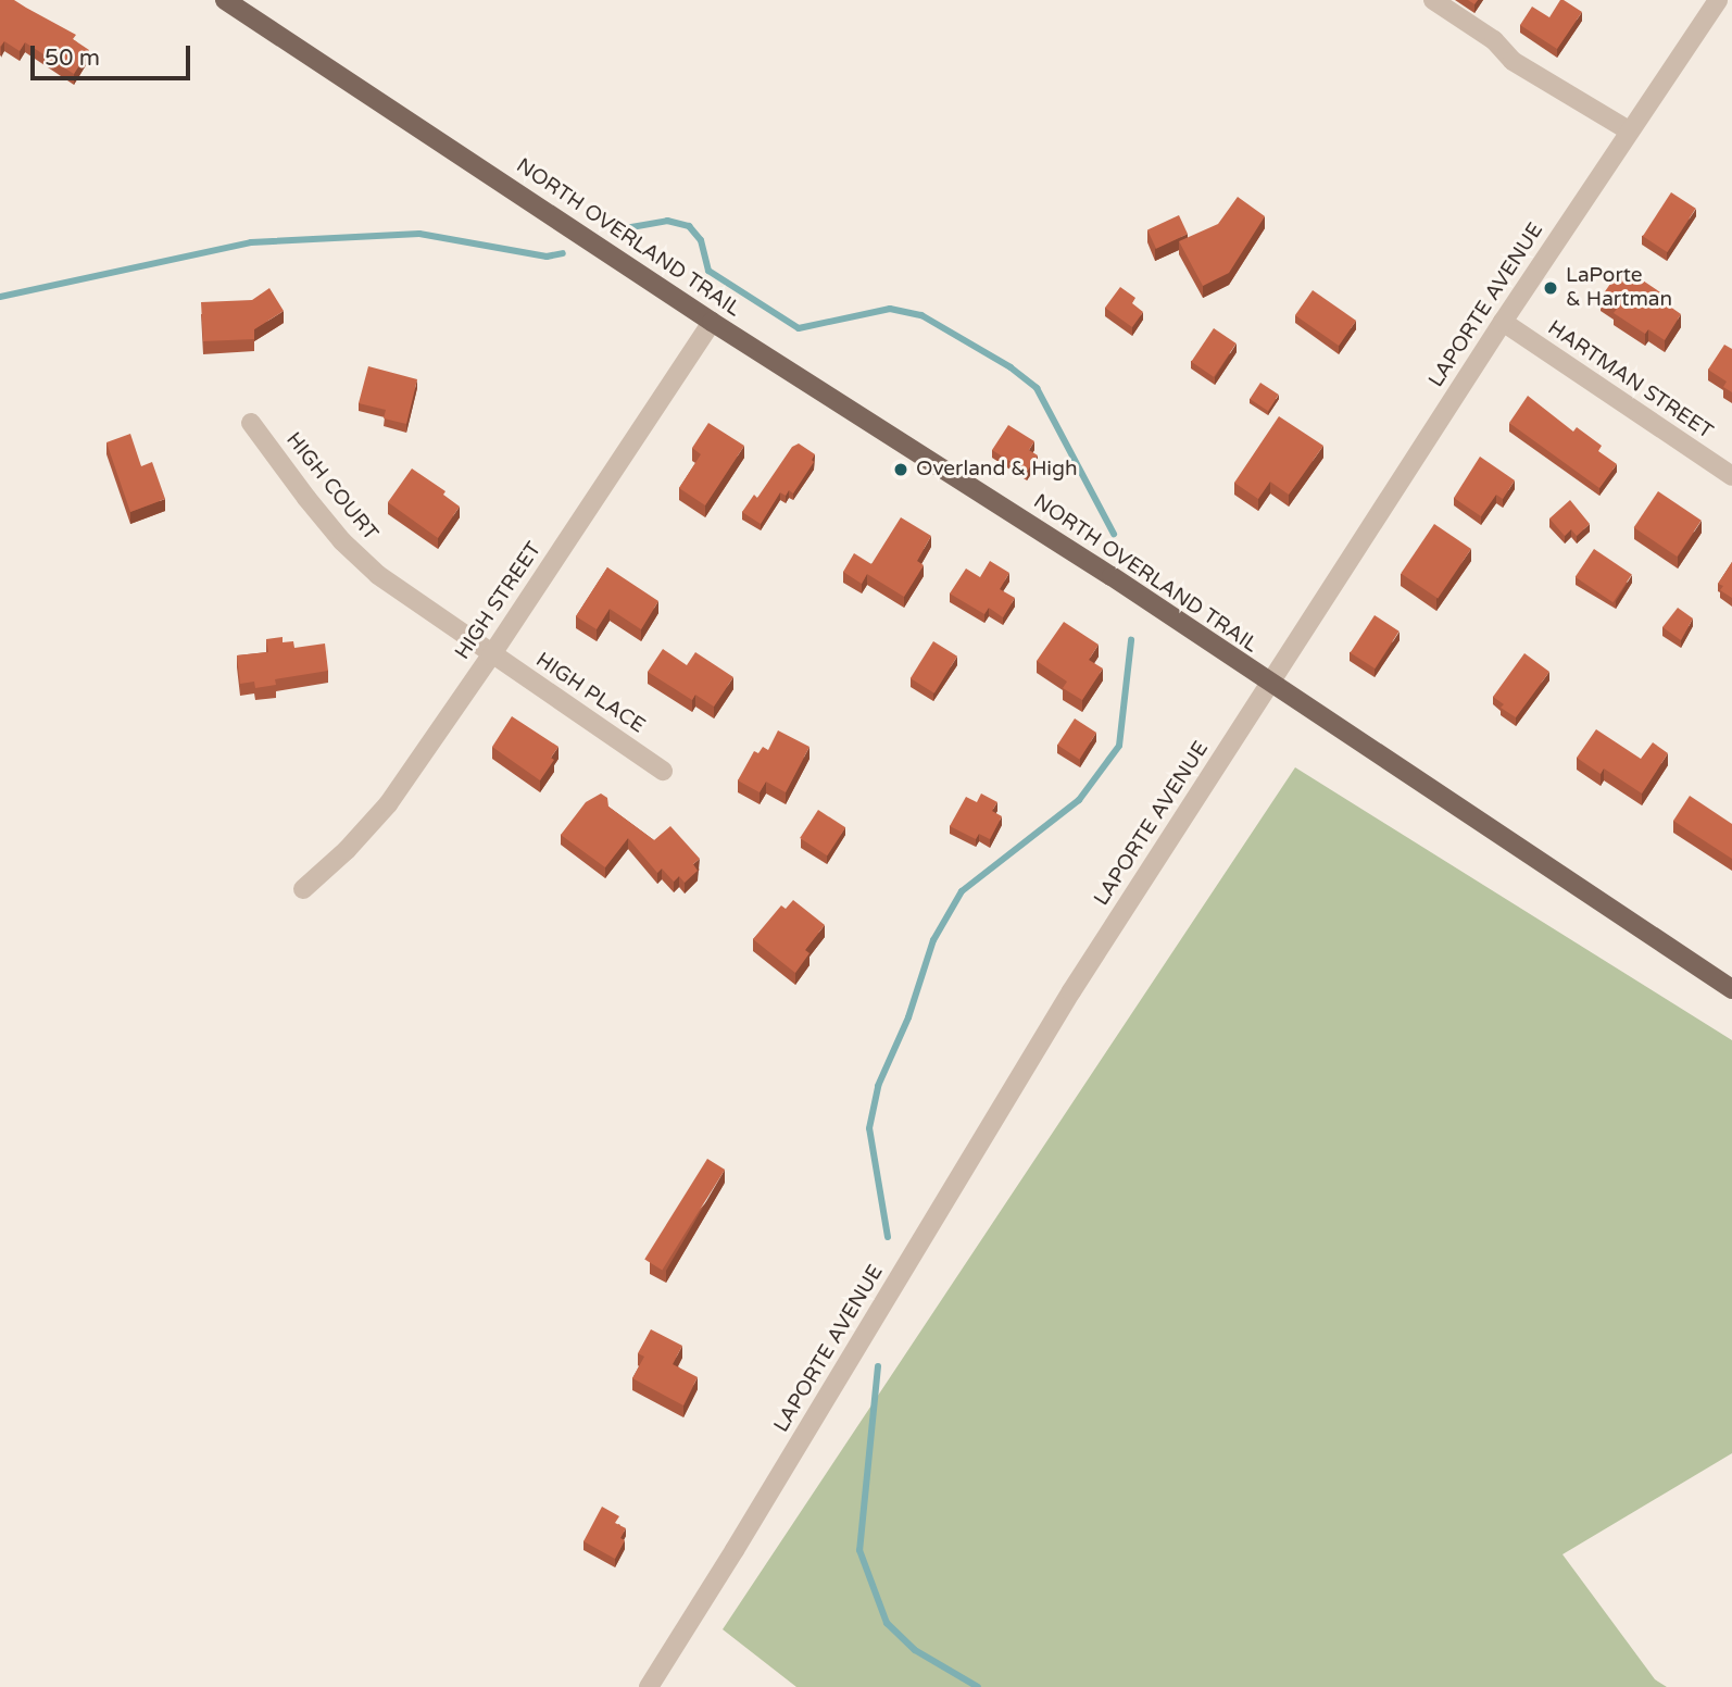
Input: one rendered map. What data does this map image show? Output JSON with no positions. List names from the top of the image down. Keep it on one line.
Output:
{"streets":{"main road":["NORTH OVERLAND TRAIL"],"street":["LAPORTE AVENUE","HARTMAN STREET","HIGH COURT","HIGH STREET","HIGH PLACE"]},"crossings":[["NORTH OVERLAND TRAIL","LAPORTE AVENUE"],["NORTH OVERLAND TRAIL","HIGH STREET"],["LAPORTE AVENUE","HARTMAN STREET"],["HIGH COURT","HIGH STREET"],["HIGH COURT","HIGH PLACE"],["HIGH STREET","HIGH PLACE"]],"places":["LaPorte & Hartman","Overland & High"],"scale_bar":"50 m"}
